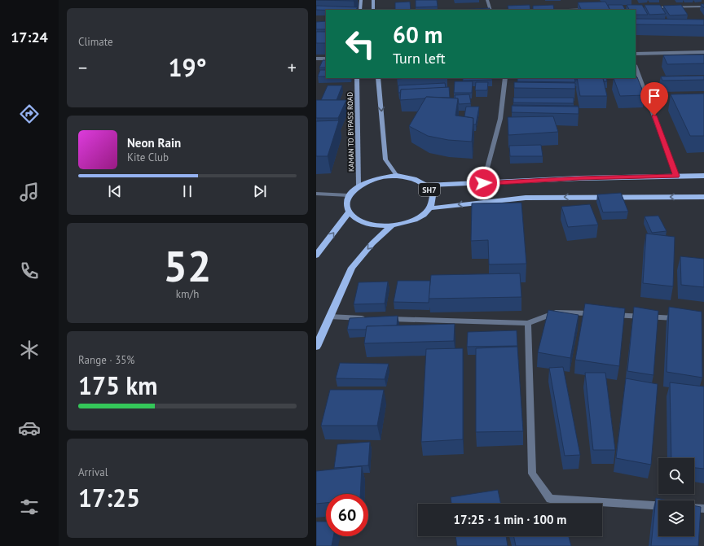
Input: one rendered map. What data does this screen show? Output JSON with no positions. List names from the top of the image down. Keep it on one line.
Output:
{"streets":{"main road":["SH7"],"street":["KAMAN TO BYPASS ROAD"]},"crossings":[["KAMAN TO BYPASS ROAD","SH7"]],"page":{"tabs":"17:24","tile":["Climate",["52","km/h"],["Range · 35%","175 km"],["Arrival","17:25"]],"turn":["60 m","Turn left"],"heat":["−","19°","+"],"song":["Neon Rain","Kite Club"],"limit":"60","trip":"17:25 · 1 min · 100 m"}}
